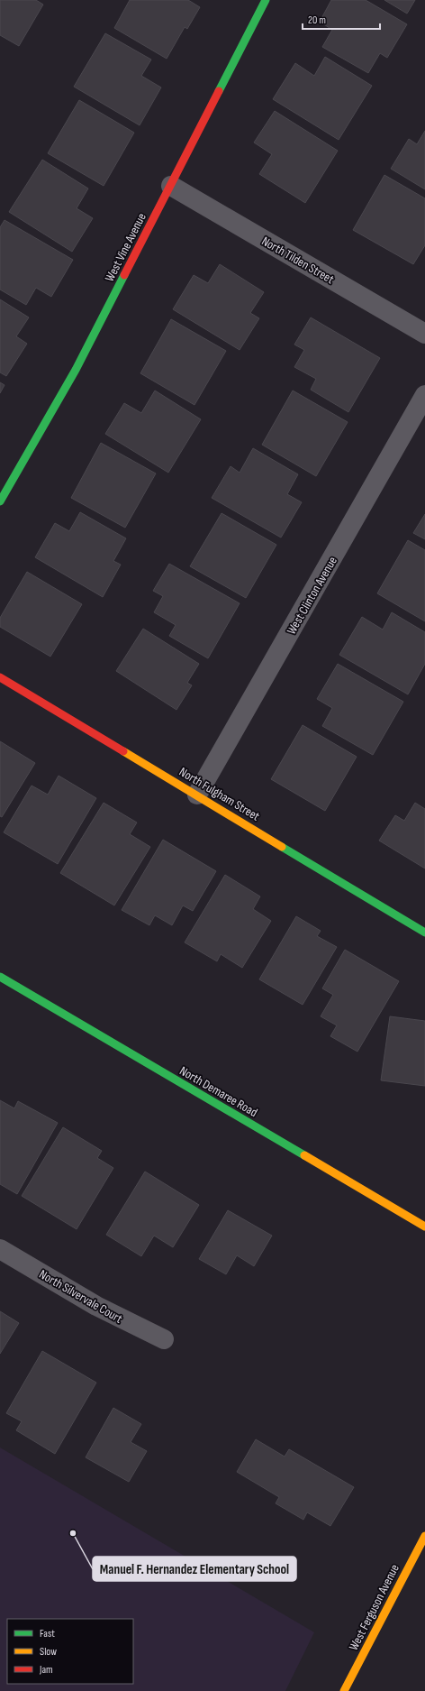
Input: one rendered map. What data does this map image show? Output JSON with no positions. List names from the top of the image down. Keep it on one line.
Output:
{"streets":{"street":["West Vine Avenue","North Tilden Street","West Clinton Avenue","North Fulgham Street","North Demaree Road","North Silvervale Court","West Ferguson Avenue"]},"crossings":[["West Vine Avenue","North Tilden Street"],["West Clinton Avenue","North Fulgham Street"]],"places":["Manuel F. Hernandez Elementary School"],"legend":["Fast","Slow","Jam"],"scale_bar":"20 m"}
